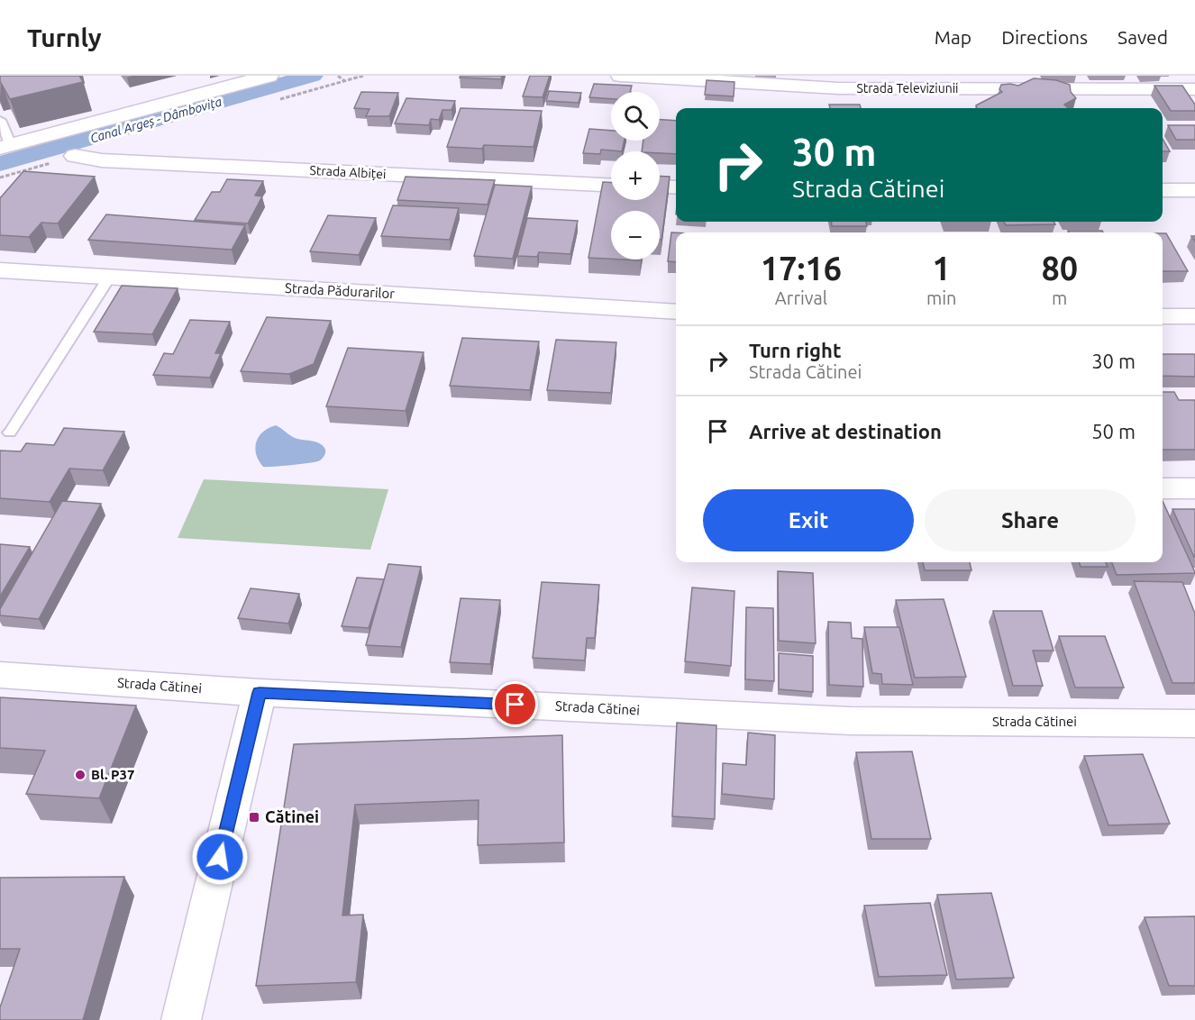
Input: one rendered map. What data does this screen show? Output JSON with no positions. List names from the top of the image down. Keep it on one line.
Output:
{"streets":{"street":["Strada Televiziunii","Strada Albiței","Strada Pădurarilor","Strada Cătinei"]},"water":["Canal Argeș - Dâmbovița"],"places":{"other":["Bl. P37"],"transit":["Cătinei"]},"page":{"header":"Turnly","nav":["Map","Directions","Saved"],"map_buttons":["+","−"],"turn":["30 m","Strada Cătinei"],"eta":["17:16","Arrival","1","min","80","m"],"list":[{"name":"Turn right","note":"Strada Cătinei","value":"30 m"},{"name":"Arrive at destination","value":"50 m"}],"buttons":["Exit","Share"]}}
